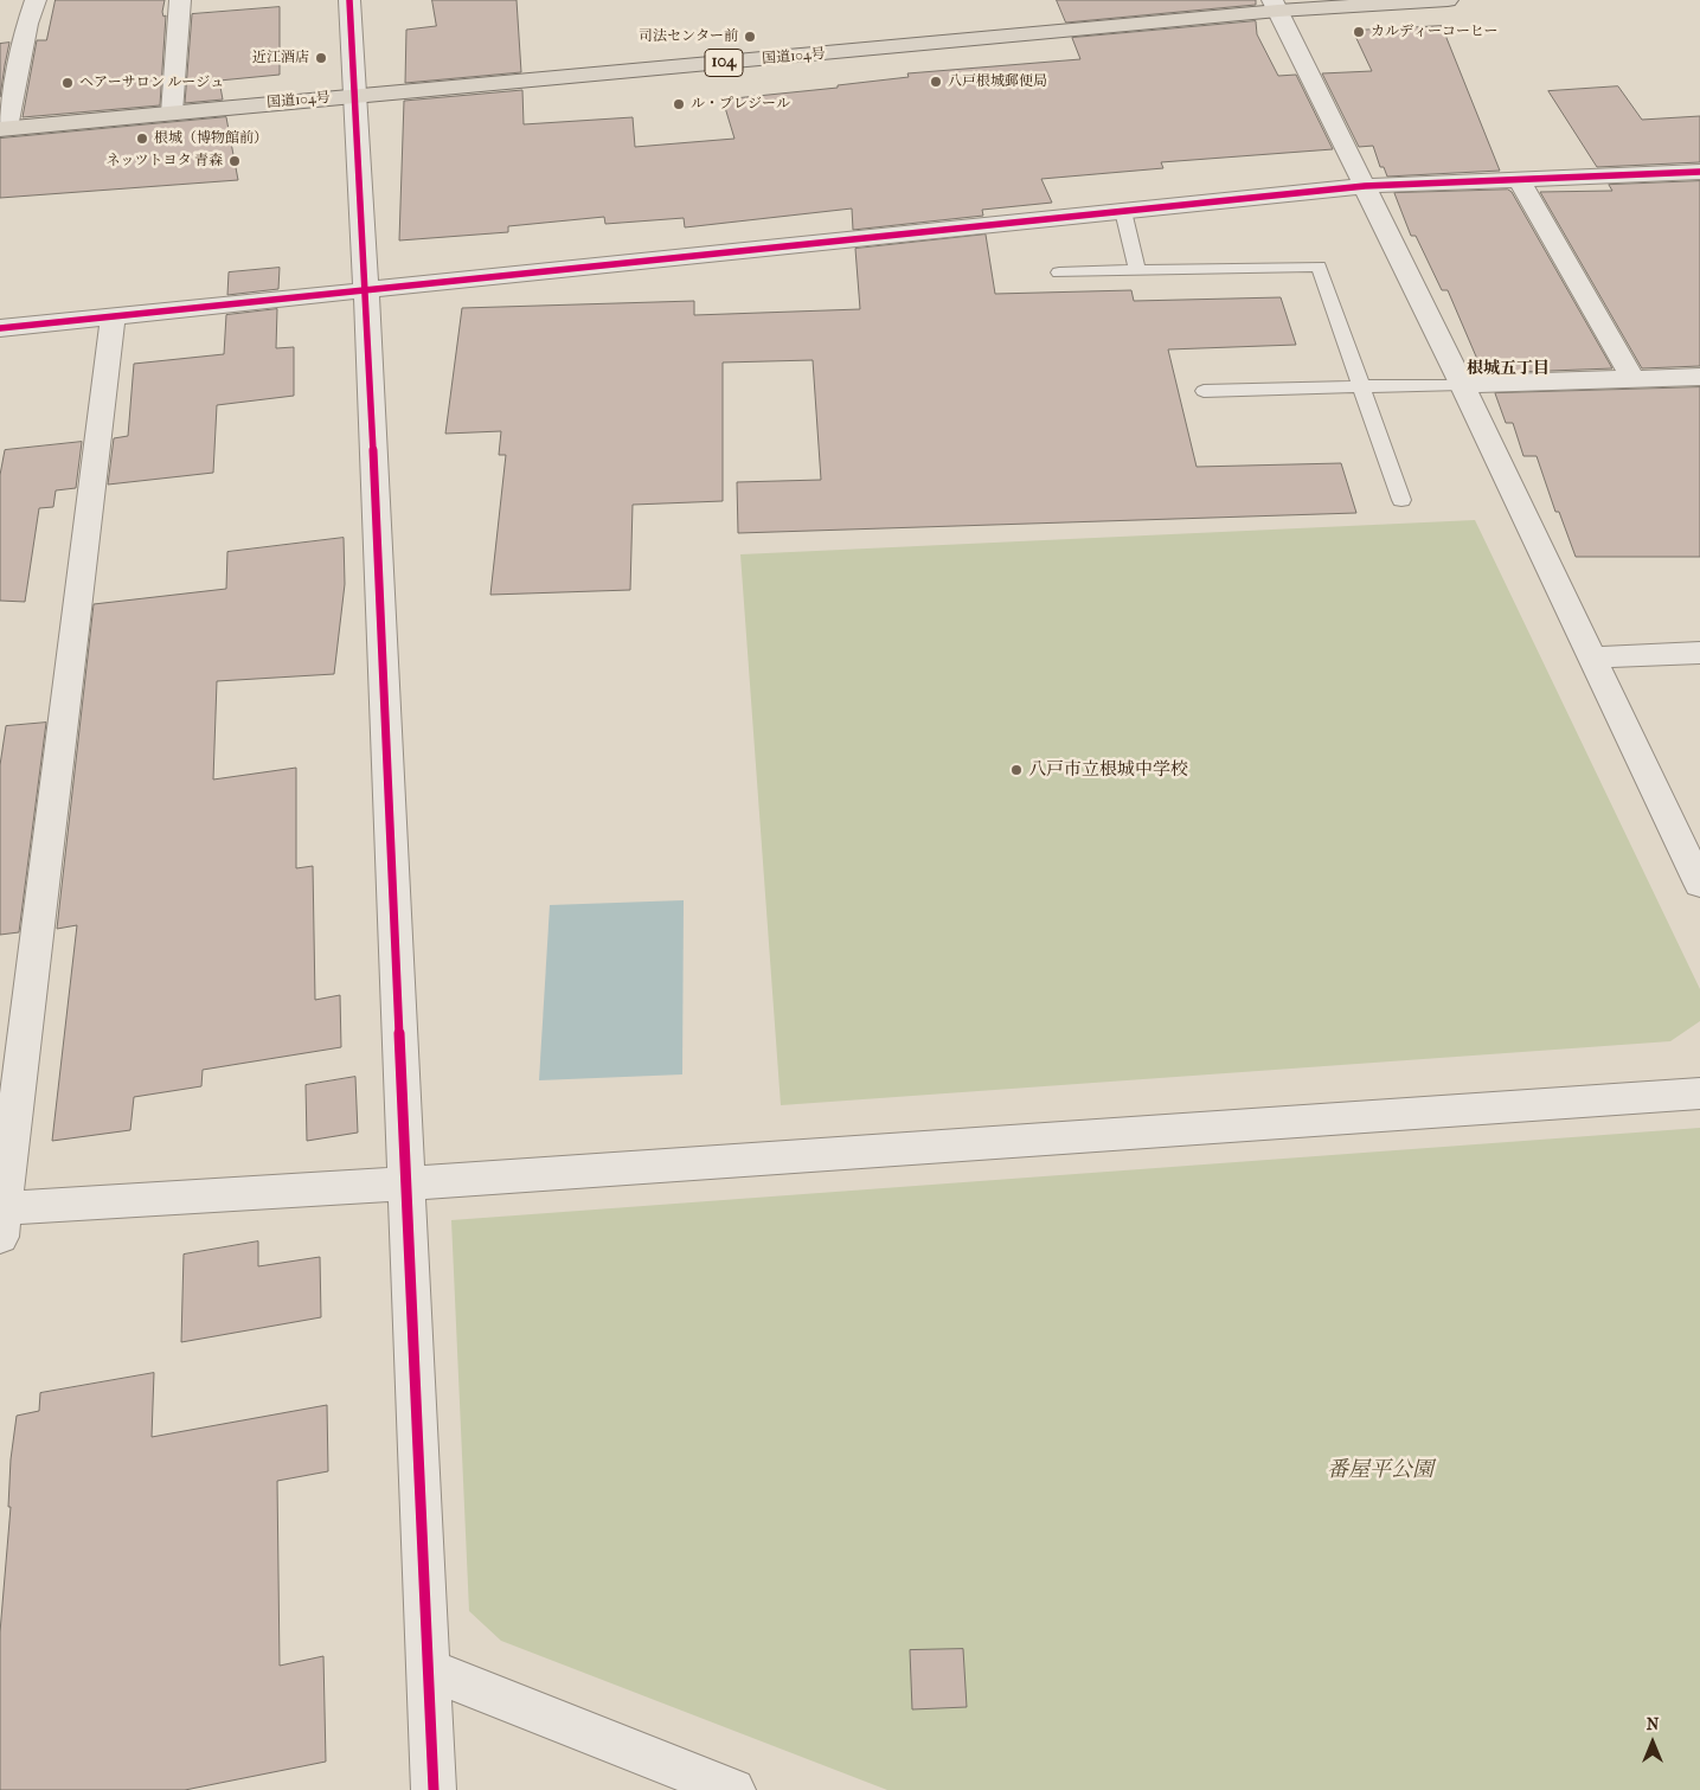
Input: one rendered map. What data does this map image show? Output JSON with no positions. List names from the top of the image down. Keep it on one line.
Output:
{"streets":{"highway":["国道104号","104"]},"districts":["根城五丁目"],"parks":["番屋平公園"],"places":["カルディーコーヒー","司法センター前","近江酒店","八戸根城郵便局","ヘアーサロン ルージュ","ル・プレジール","根城（博物館前）","ネッツトヨタ 青森","八戸市立根城中学校"],"north":"top"}
